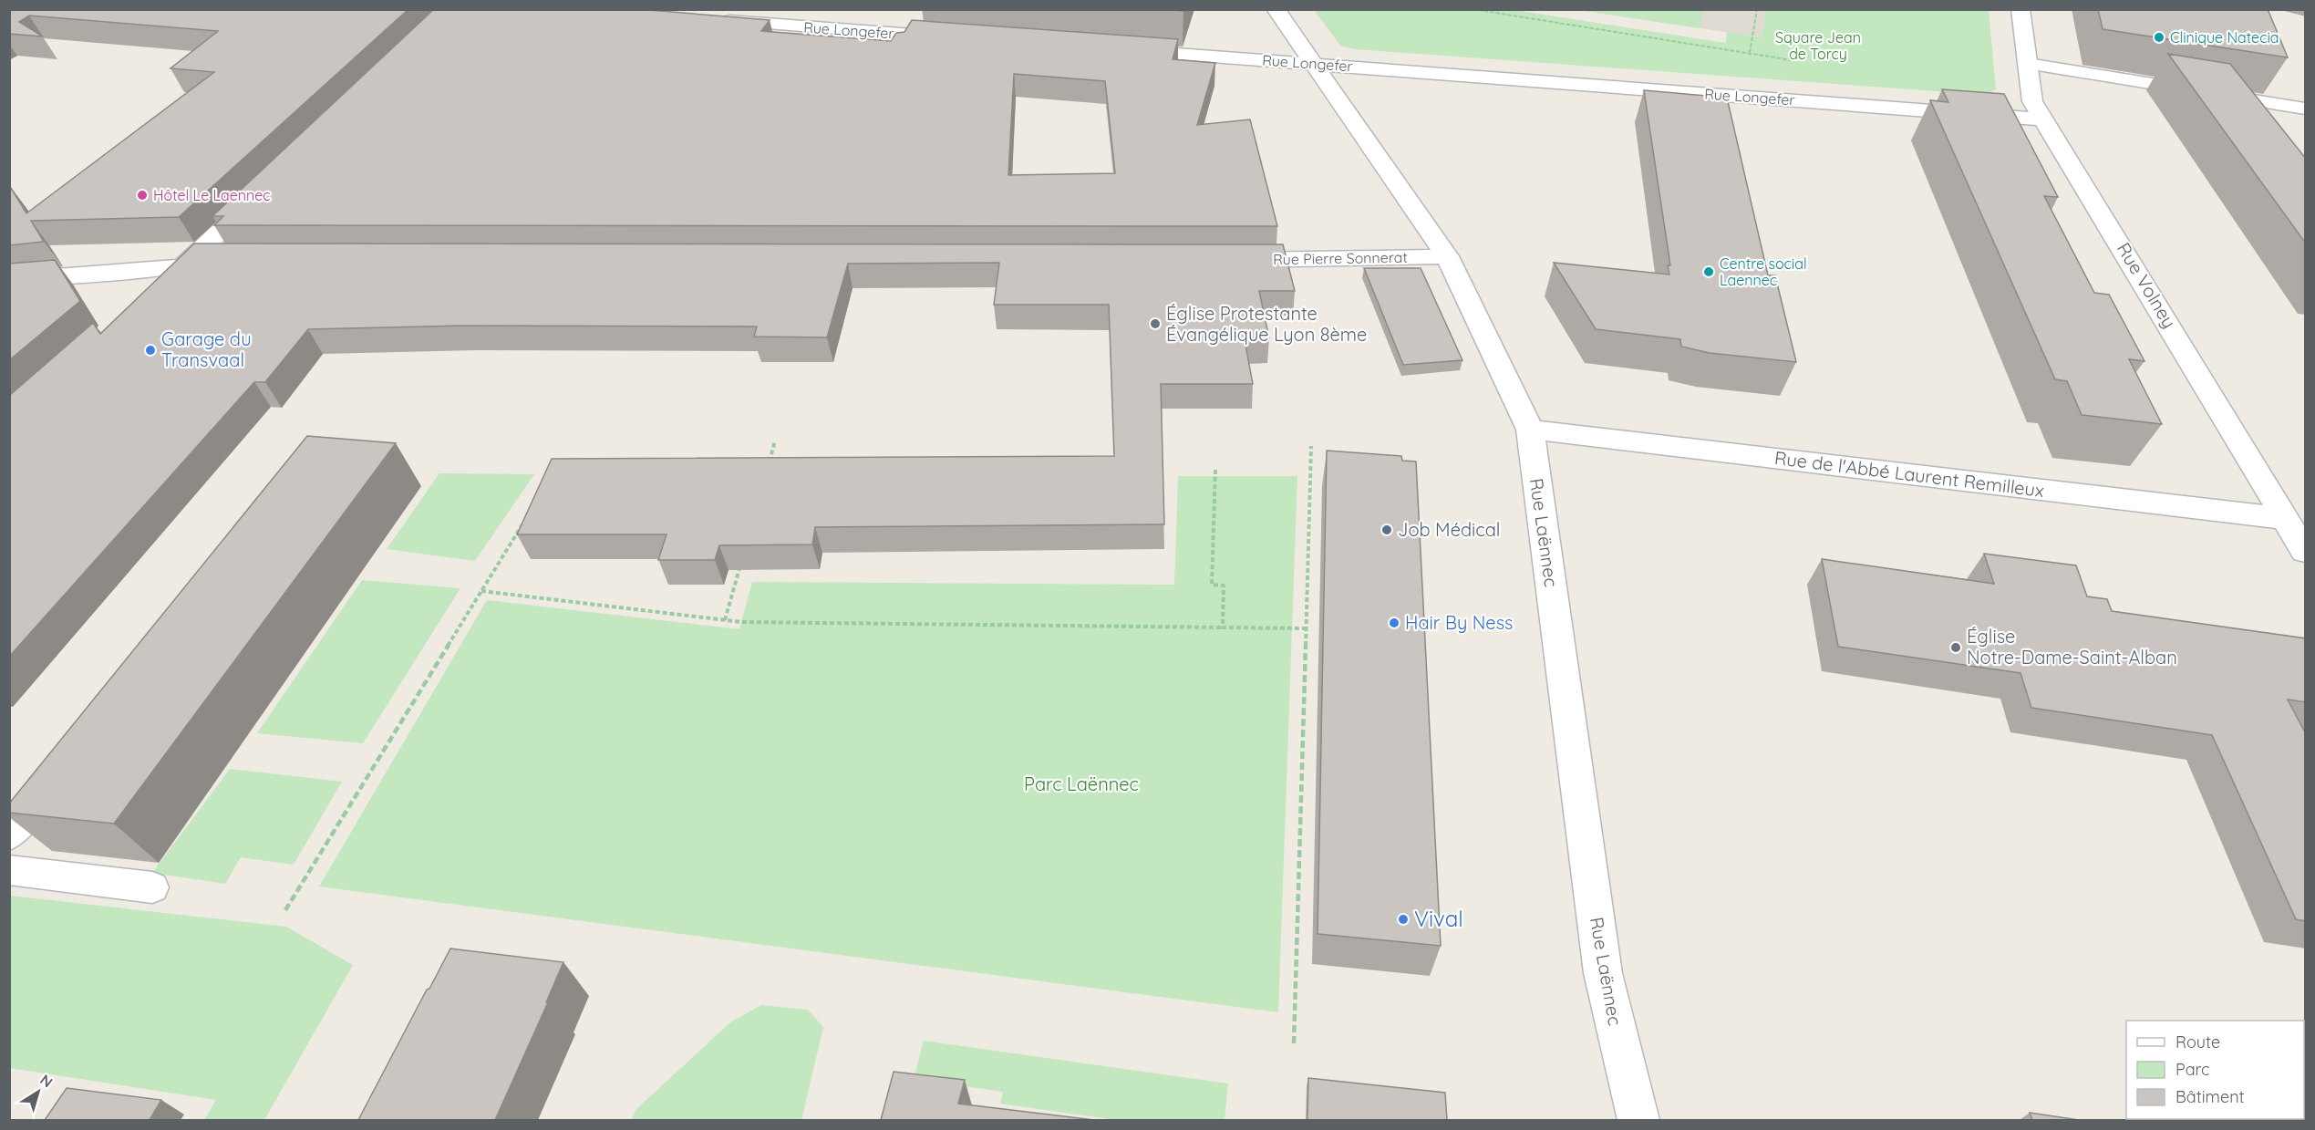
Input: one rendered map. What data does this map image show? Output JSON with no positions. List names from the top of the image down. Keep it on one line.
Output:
{"streets":{"street":["Rue Longefer","Rue Pierre Sonnerat","Rue Volney","Rue de l'Abbé Laurent Remilleux","Rue Laënnec"]},"crossings":[["Rue Longefer","Rue Volney"],["Rue Longefer","Rue Laënnec"],["Rue Pierre Sonnerat","Rue Laënnec"],["Rue Volney","Rue de l'Abbé Laurent Remilleux"],["Rue de l'Abbé Laurent Remilleux","Rue Laënnec"]],"parks":["Square Jean de Torcy","Parc Laënnec"],"places":["Clinique Natecia","Hôtel Le Laennec","Centre social Laennec","Église Protestante Évangélique Lyon 8ème","Garage du Transvaal","Job Médical","Hair By Ness","Église Notre-Dame-Saint-Alban","Vival"],"legend":["Route","Parc","Bâtiment"],"north":"top right"}
